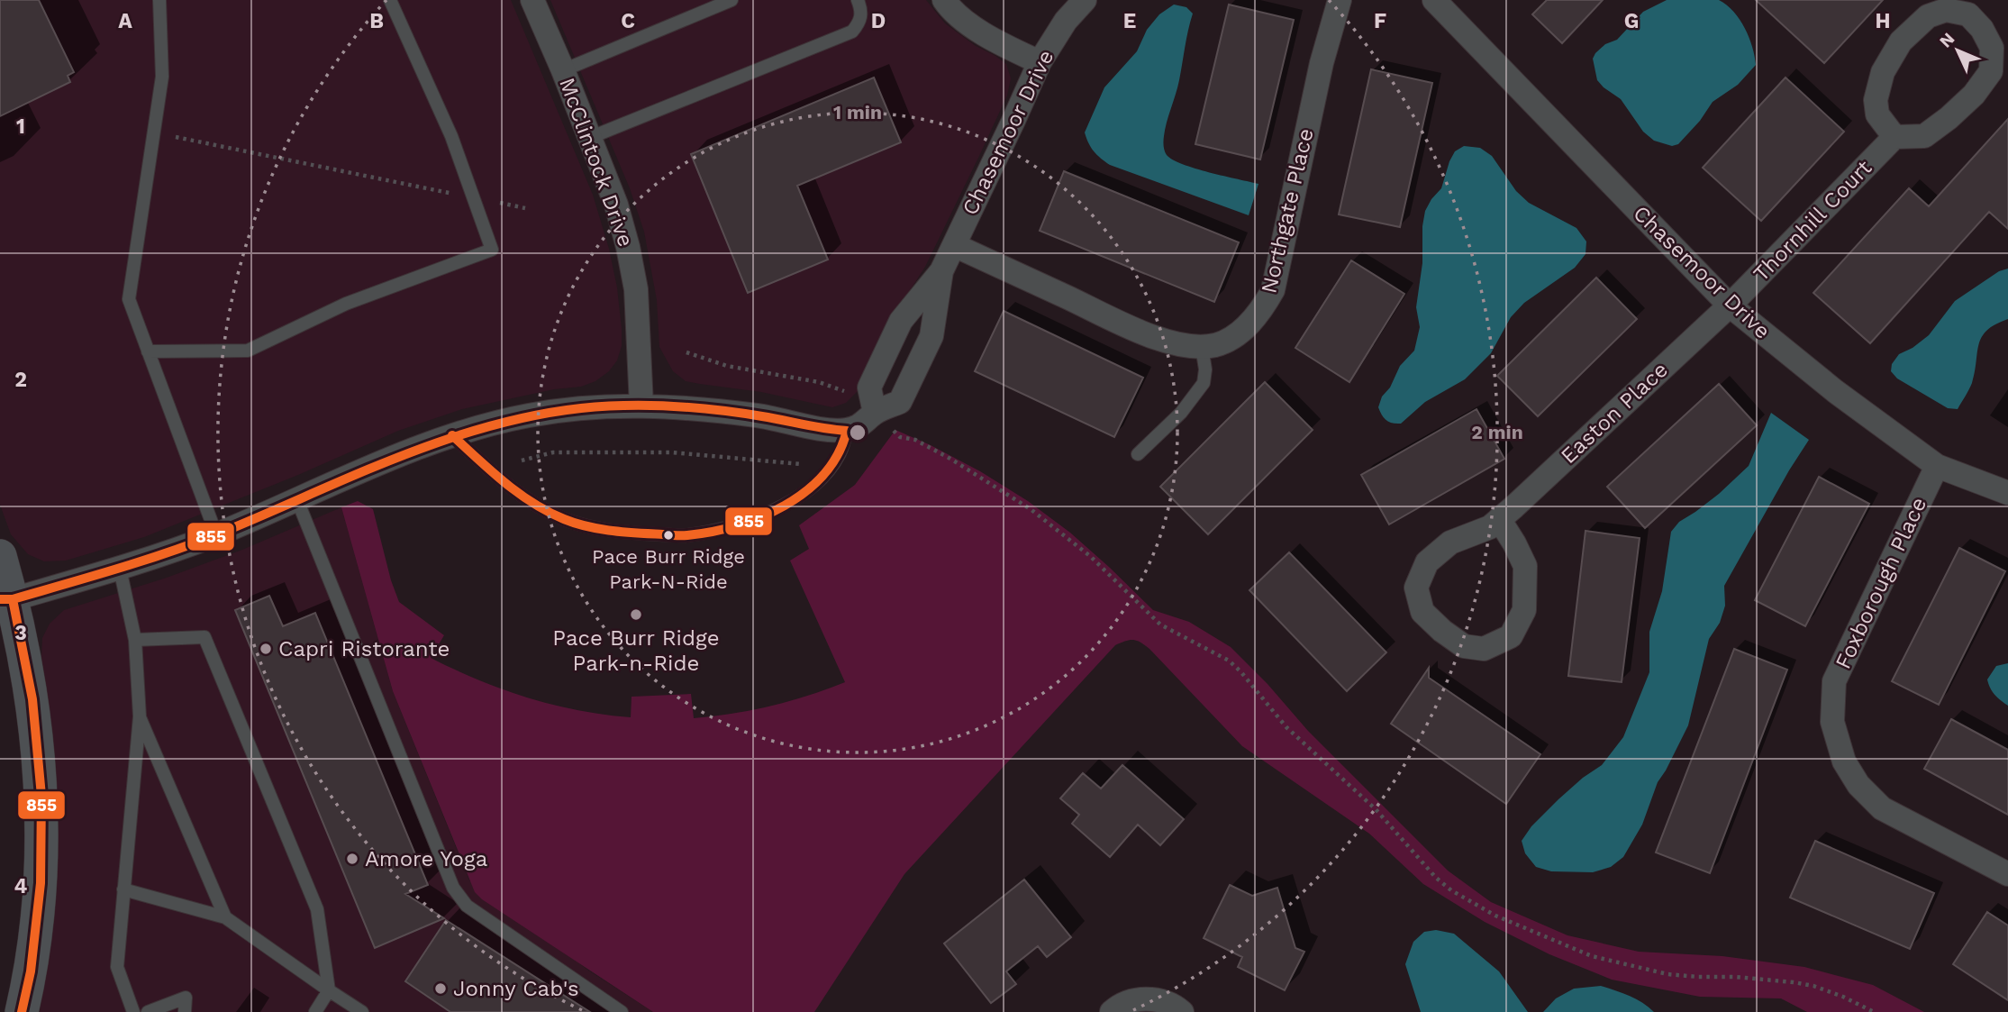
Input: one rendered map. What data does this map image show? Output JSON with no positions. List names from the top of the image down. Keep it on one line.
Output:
{"streets":{"street":["Chasemoor Drive","McClintock Drive","Northgate Place","Thornhill Court","Easton Place","Foxborough Place"]},"crossings":[["Chasemoor Drive","Northgate Place"],["Chasemoor Drive","Thornhill Court"],["Chasemoor Drive","Easton Place"],["Chasemoor Drive","Foxborough Place"],["Thornhill Court","Easton Place"]],"places":["Pace Burr Ridge Park-N-Ride","Pace Burr Ridge Park-n-Ride","Capri Ristorante","Amore Yoga","Jonny Cab's"],"lines":["transit line 855"],"north":"top left","grid":{"columns":["A","B","C","D","E","F","G","H"],"rows":["1","2","3","4"]},"rings":["1 min","2 min"]}
